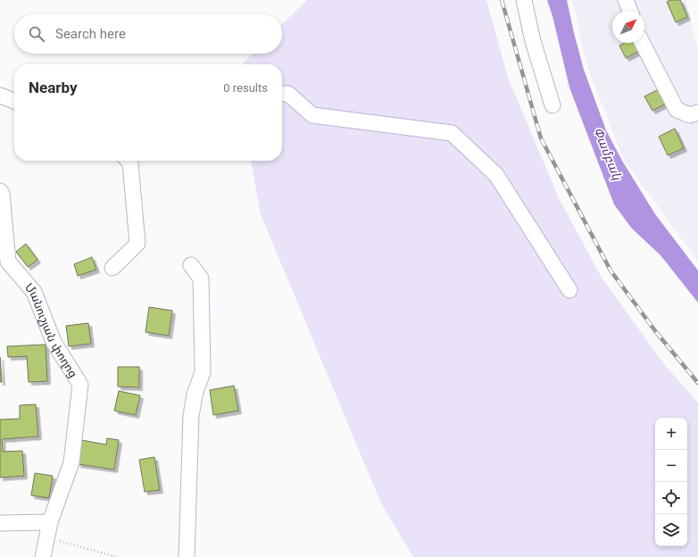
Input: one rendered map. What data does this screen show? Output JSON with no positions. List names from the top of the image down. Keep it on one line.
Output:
{"streets":{"street":["Մանուշյան փողոց"]},"water":["Փամբակ"],"north":"top right","page":{"search":"Search here","heading":["Nearby","0 results"],"map_buttons":["+","−"]}}
